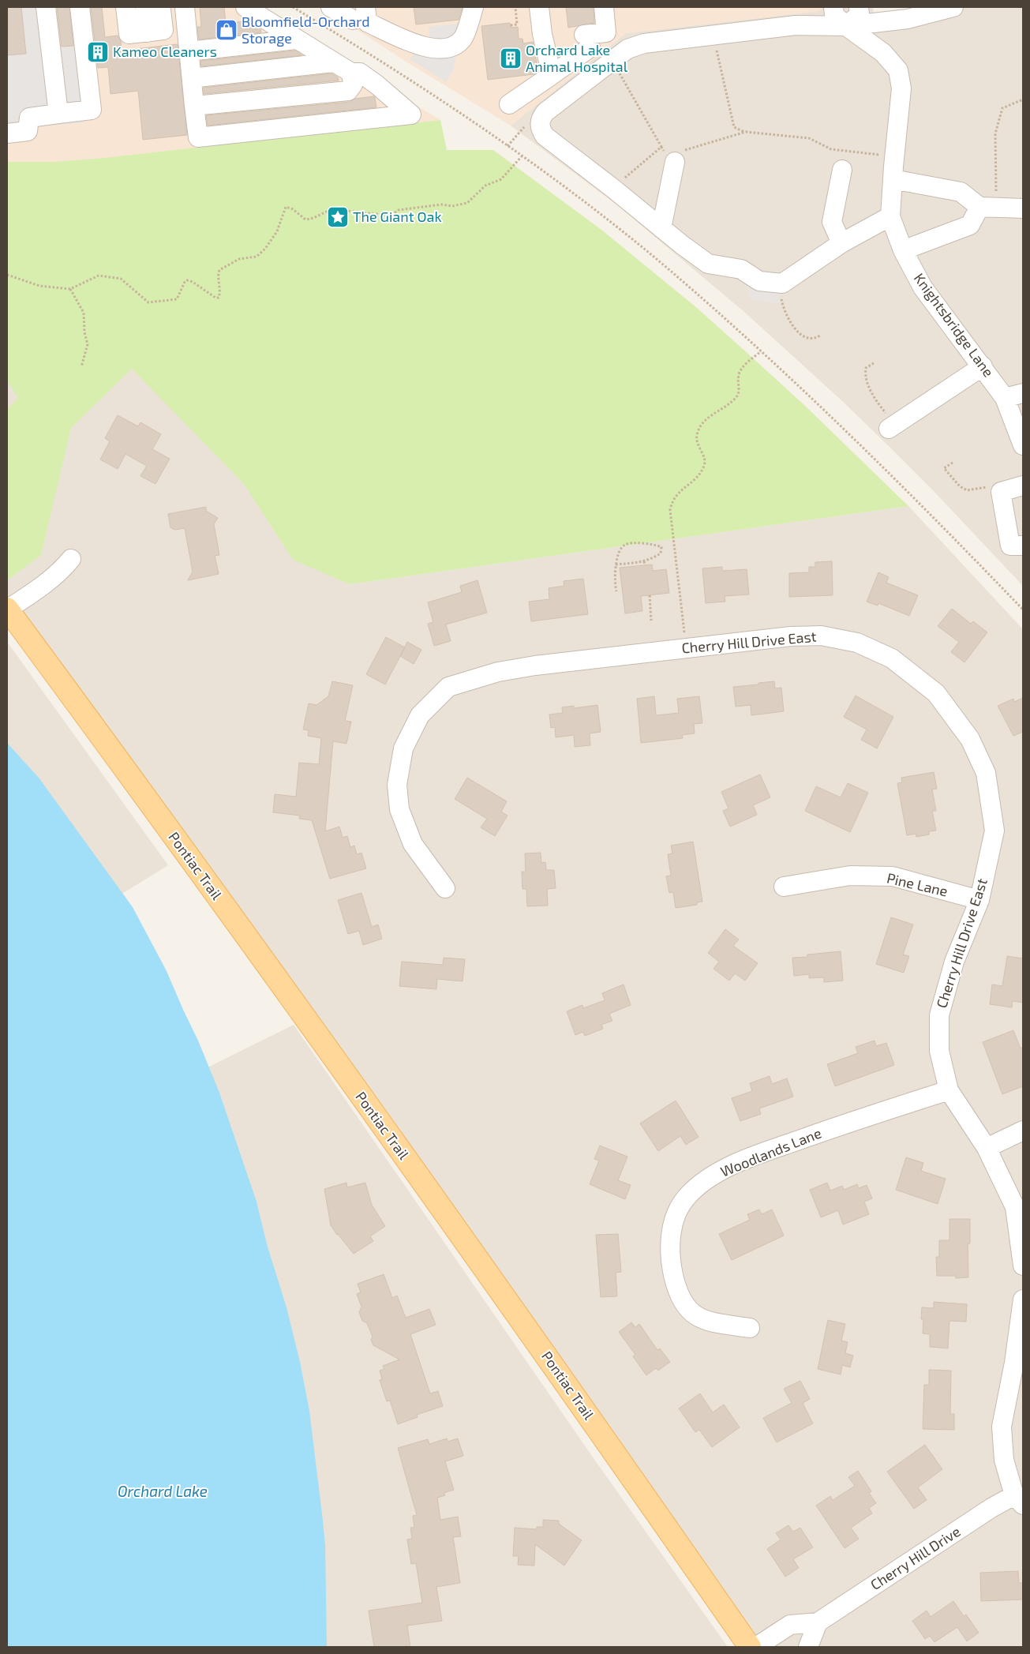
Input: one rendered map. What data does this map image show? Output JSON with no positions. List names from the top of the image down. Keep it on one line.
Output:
{"streets":{"main road":["Pontiac Trail"],"street":["Knightsbridge Lane","Cherry Hill Drive East","Pine Lane","Woodlands Lane","Cherry Hill Drive"]},"crossings":[["Cherry Hill Drive East","Pine Lane"],["Cherry Hill Drive East","Woodlands Lane"]],"water":["Orchard Lake"],"places":{"shop":["Bloomfield-Orchard Storage"],"building":["Kameo Cleaners","Orchard Lake Animal Hospital"],"place":["The Giant Oak"]}}
